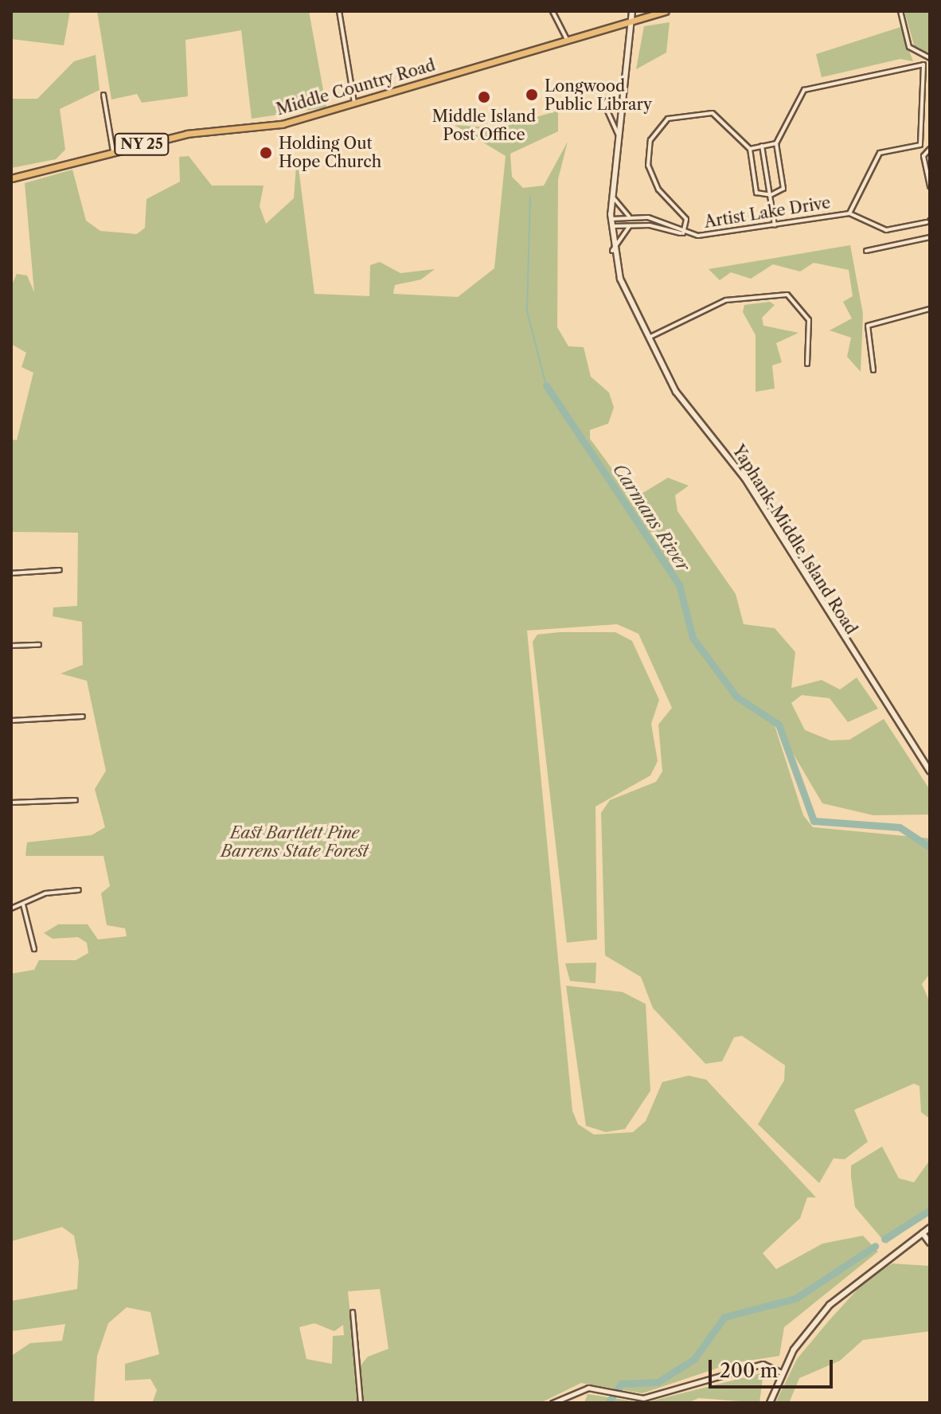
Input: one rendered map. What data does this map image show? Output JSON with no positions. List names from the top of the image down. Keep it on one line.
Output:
{"streets":{"main road":["Middle Country Road","NY 25","Yaphank-Middle Island Road"],"street":["Artist Lake Drive"]},"crossings":[["Middle Country Road","Yaphank-Middle Island Road"],["Artist Lake Drive","Yaphank-Middle Island Road"]],"water":["Carmans River"],"parks":["East Bartlett Pine Barrens State Forest"],"places":["Longwood Public Library","Middle Island Post Office","Holding Out Hope Church"],"scale_bar":"200 m"}
